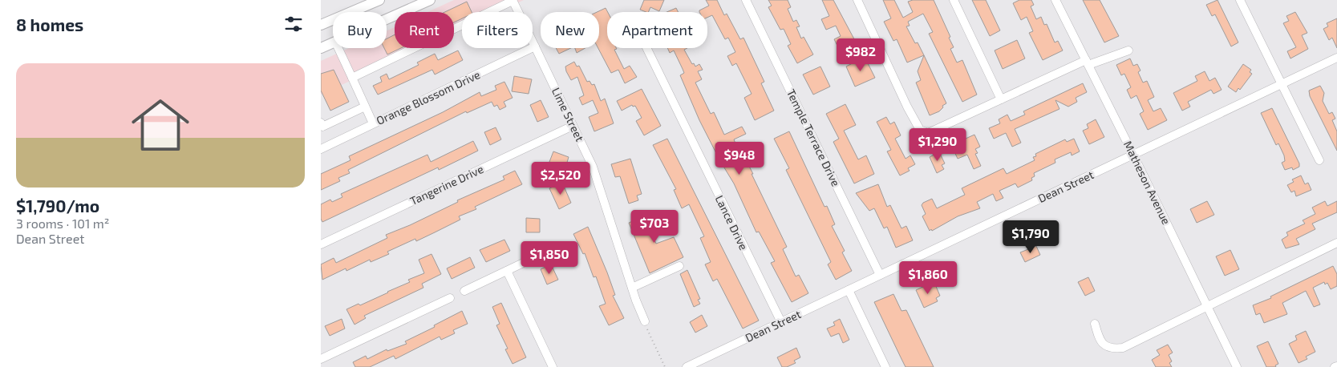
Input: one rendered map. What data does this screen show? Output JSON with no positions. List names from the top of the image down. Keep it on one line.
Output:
{"streets":{"street":["Orange Blossom Drive","Lime Street","Temple Terrace Drive","Matheson Avenue","Tangerine Drive","Dean Street","Lance Drive"]},"crossings":[["Orange Blossom Drive","Lime Street"],["Lime Street","Tangerine Drive"],["Temple Terrace Drive","Dean Street"],["Matheson Avenue","Dean Street"],["Dean Street","Lance Drive"]],"page":{"heading":"8 homes","chip":["Buy","Rent","Filters","New","Apartment"],"price":["$982","$1,290","$948","$2,520","$703","$1,790","$1,850","$1,860"],"list":[{"name":"$1,790/mo","note":"3 rooms · 101 m² · Dean Street"}]}}
